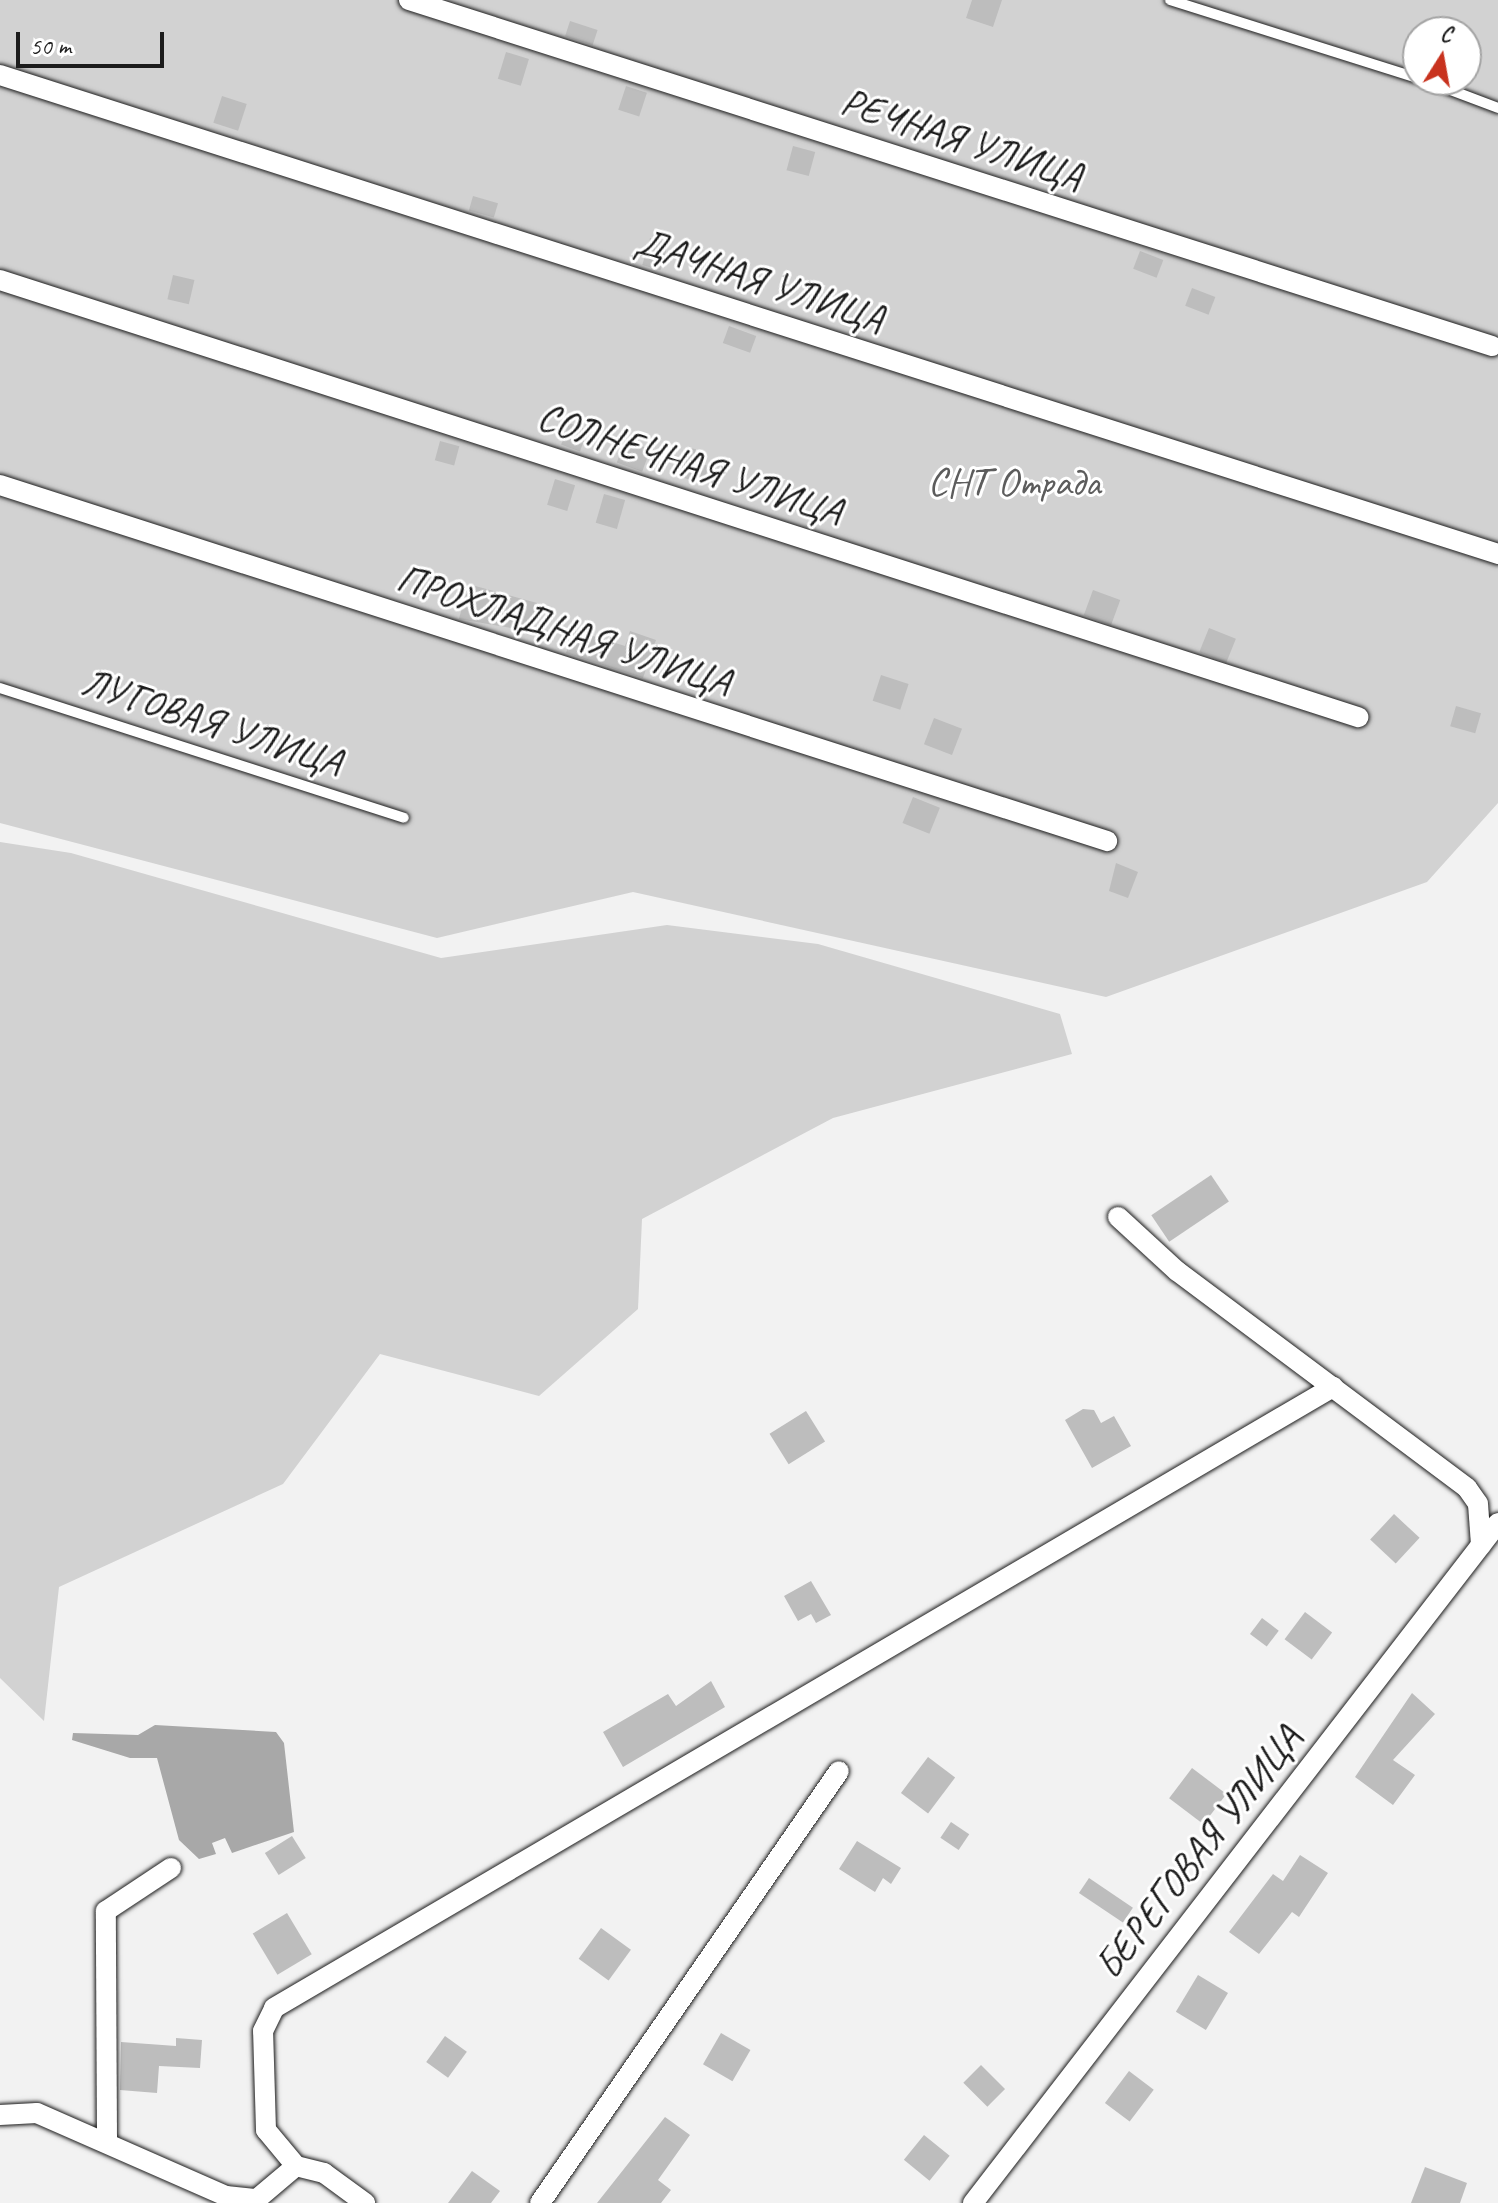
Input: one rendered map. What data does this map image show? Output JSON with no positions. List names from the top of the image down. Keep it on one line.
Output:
{"streets":{"street":["РЕЧНАЯ УЛИЦА","ДАЧНАЯ УЛИЦА","СОЛНЕЧНАЯ УЛИЦА","ПРОХЛАДНАЯ УЛИЦА","БЕРЕГОВАЯ УЛИЦА"],"lane":["ЛУГОВАЯ УЛИЦА"]},"parks":["СНТ Отрада"],"scale_bar":"50 m","north":"top"}
